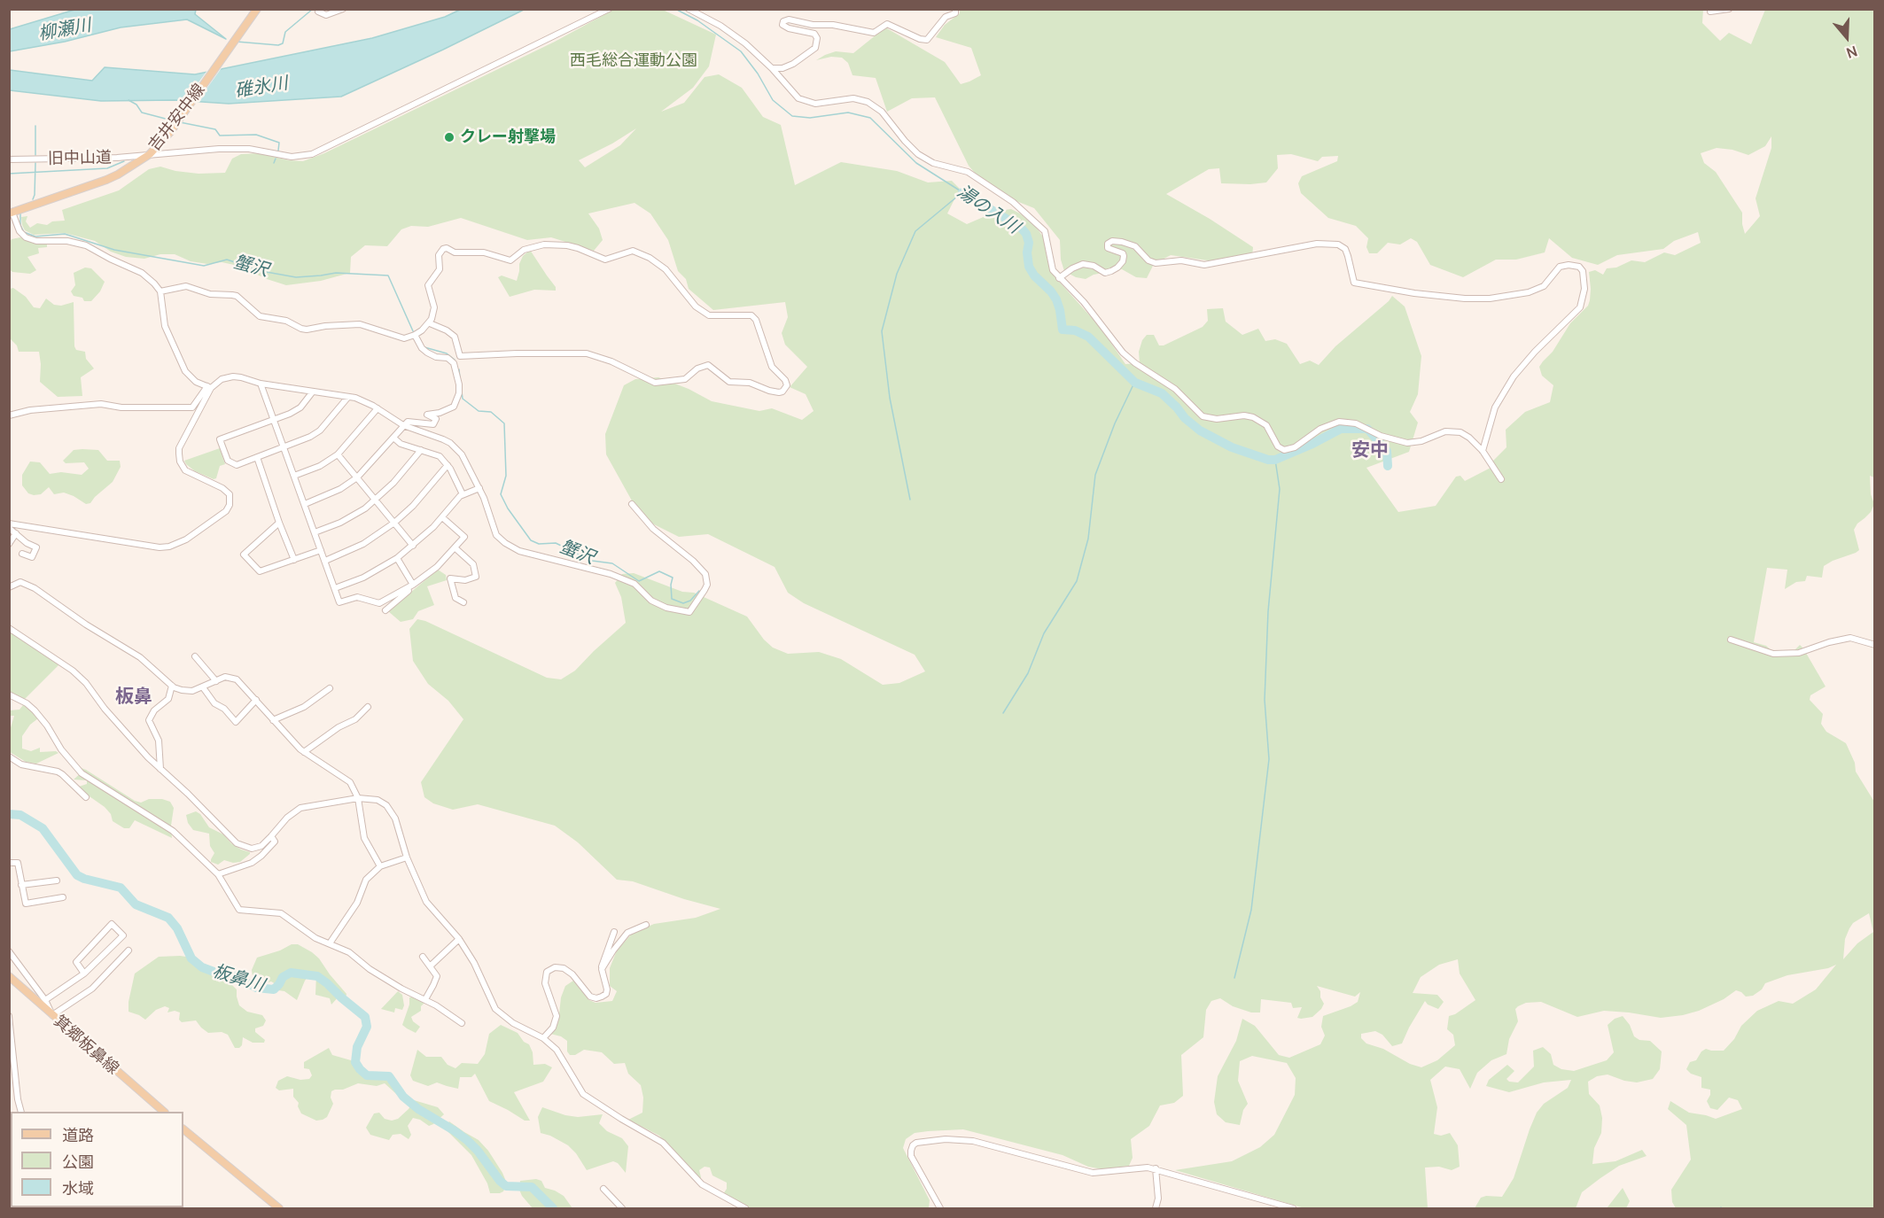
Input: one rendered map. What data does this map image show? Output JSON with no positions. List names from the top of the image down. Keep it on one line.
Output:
{"streets":{"main road":["吉井安中線","箕郷板鼻線"],"street":["旧中山道"]},"crossings":[["吉井安中線","旧中山道"]],"districts":["安中","板鼻"],"water":["柳瀬川","碓氷川","湯の入川","蟹沢","板鼻川"],"parks":["西毛総合運動公園"],"places":["クレー射撃場"],"legend":["道路","公園","水域"],"north":"bottom"}
